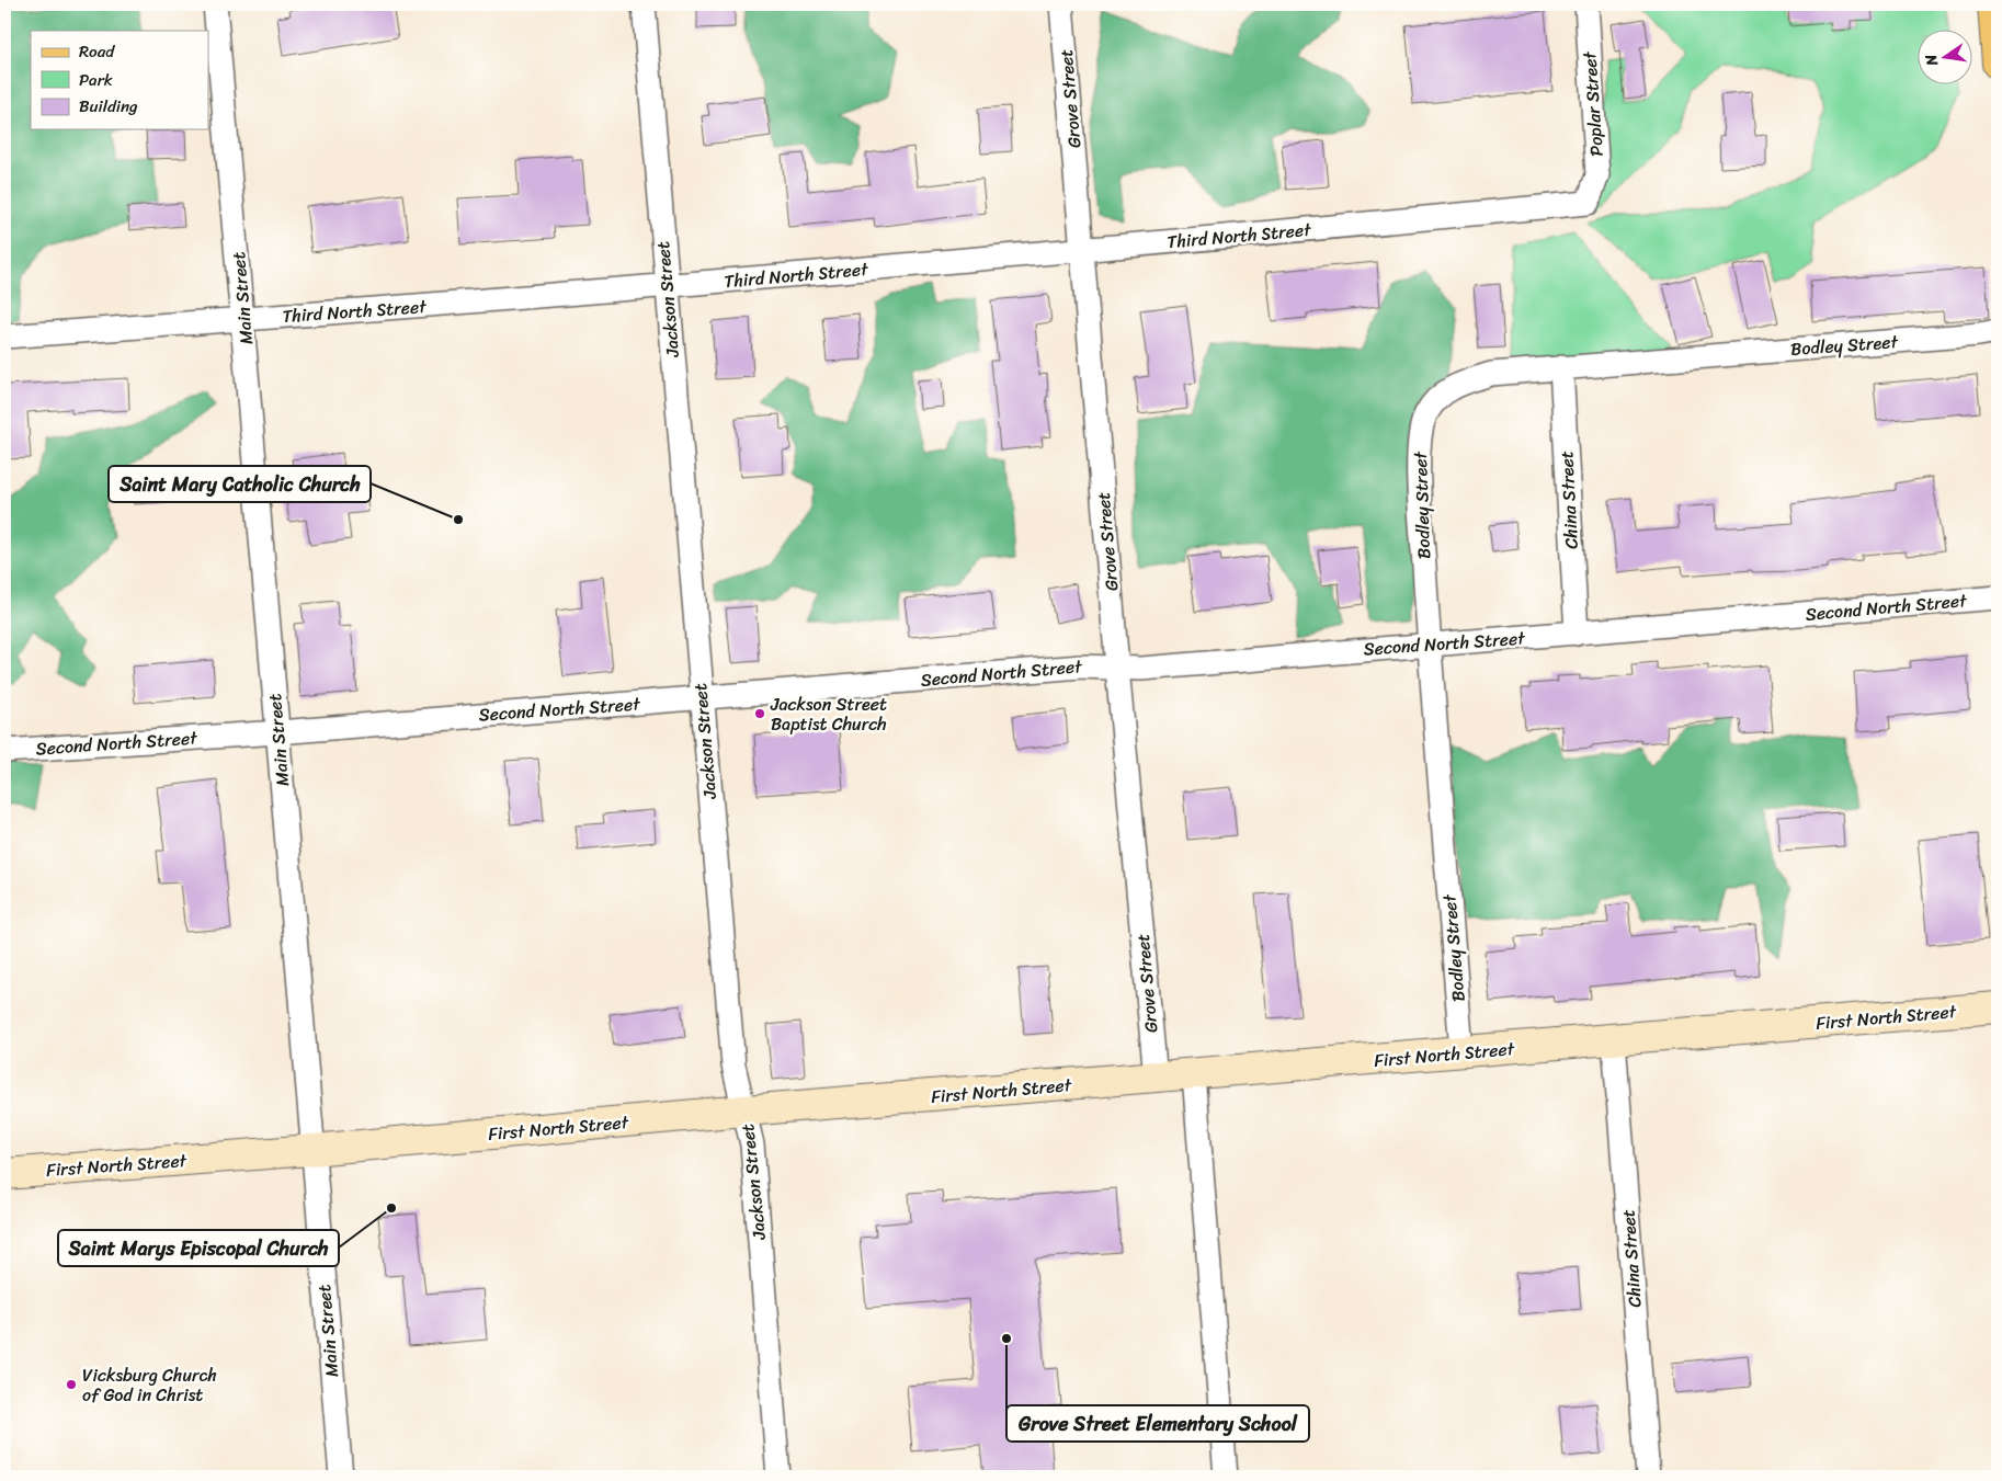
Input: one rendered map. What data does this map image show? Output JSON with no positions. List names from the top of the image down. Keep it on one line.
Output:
{"streets":{"street":["Grove Street","Poplar Street","Third North Street","Main Street","Jackson Street","Bodley Street","China Street","Second North Street","First North Street"]},"crossings":[["Grove Street","Third North Street"],["Grove Street","Second North Street"],["Grove Street","First North Street"],["Poplar Street","Third North Street"],["Third North Street","Main Street"],["Third North Street","Jackson Street"],["Main Street","Second North Street"],["Main Street","First North Street"],["Jackson Street","Second North Street"],["Jackson Street","First North Street"],["Bodley Street","China Street"],["Bodley Street","Second North Street"],["Bodley Street","First North Street"],["China Street","Second North Street"],["China Street","First North Street"]],"places":["Saint Mary Catholic Church","Jackson Street Baptist Church","Saint Marys Episcopal Church","Grove Street Elementary School","Vicksburg Church of God in Christ"],"legend":["Road","Park","Building"],"north":"left"}
